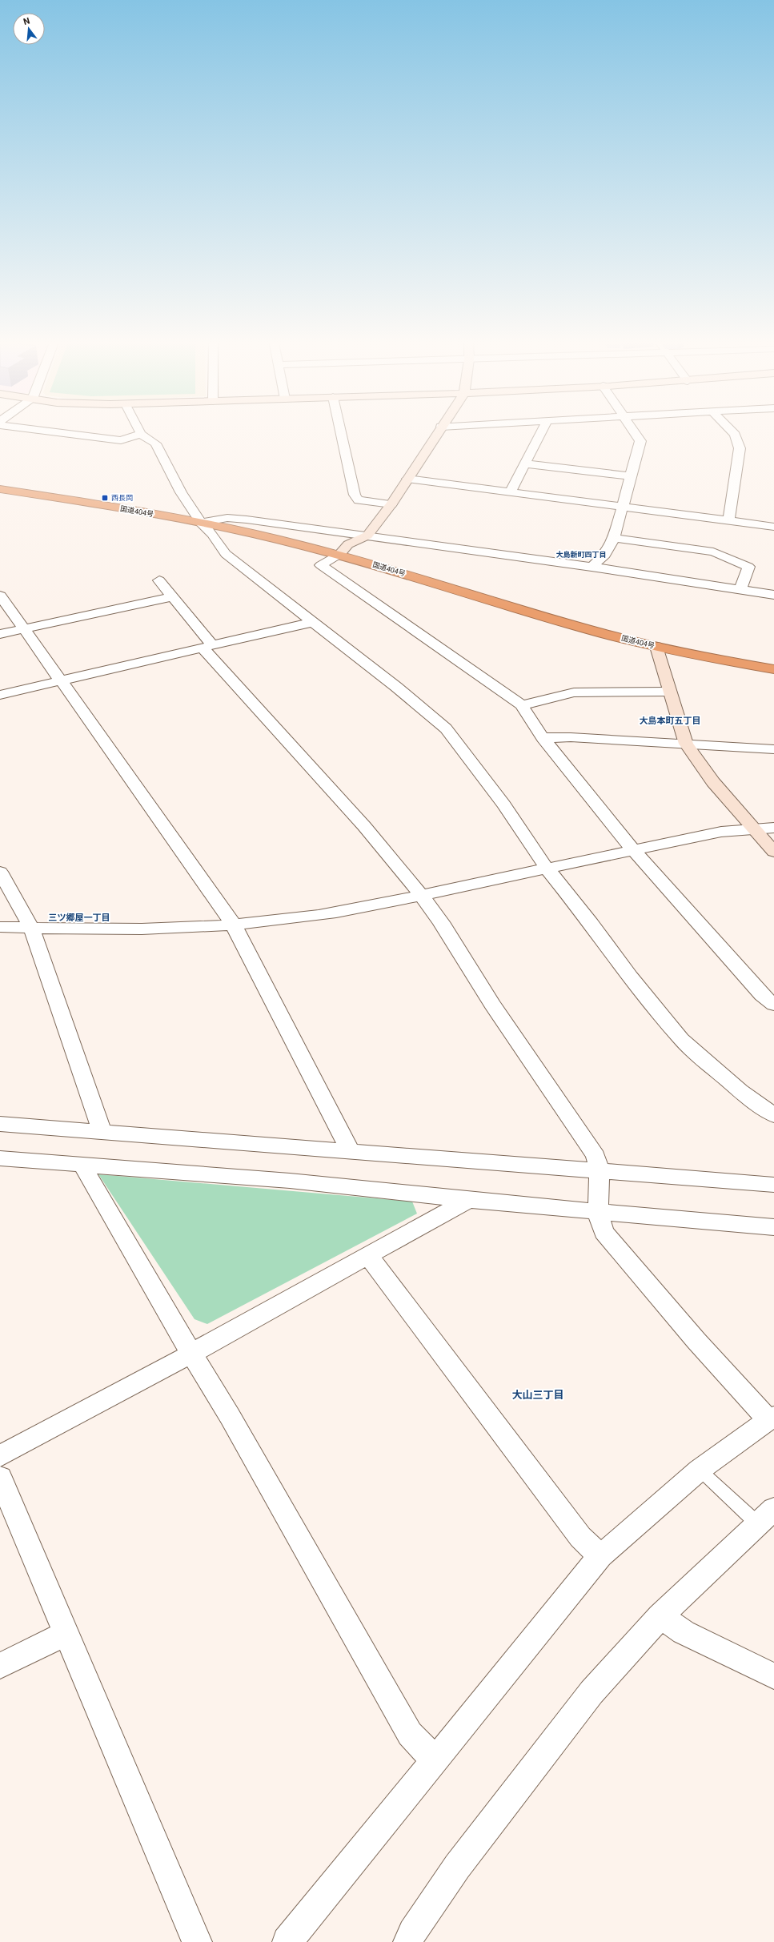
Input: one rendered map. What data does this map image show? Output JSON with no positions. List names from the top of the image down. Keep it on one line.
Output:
{"streets":{"highway":["国道404号"]},"districts":["大島新町四丁目","大島本町五丁目","三ツ郷屋一丁目","大山三丁目"],"places":{"transit":["西長岡"]},"north":"top"}
